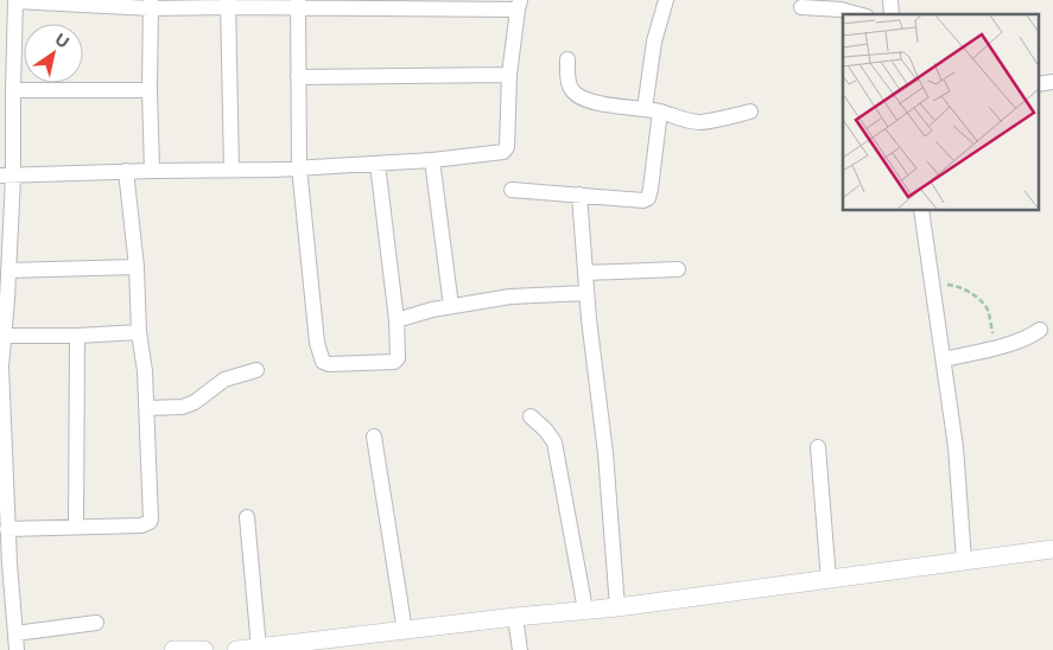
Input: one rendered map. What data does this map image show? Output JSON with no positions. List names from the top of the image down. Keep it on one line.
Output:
{"north":"top right"}
